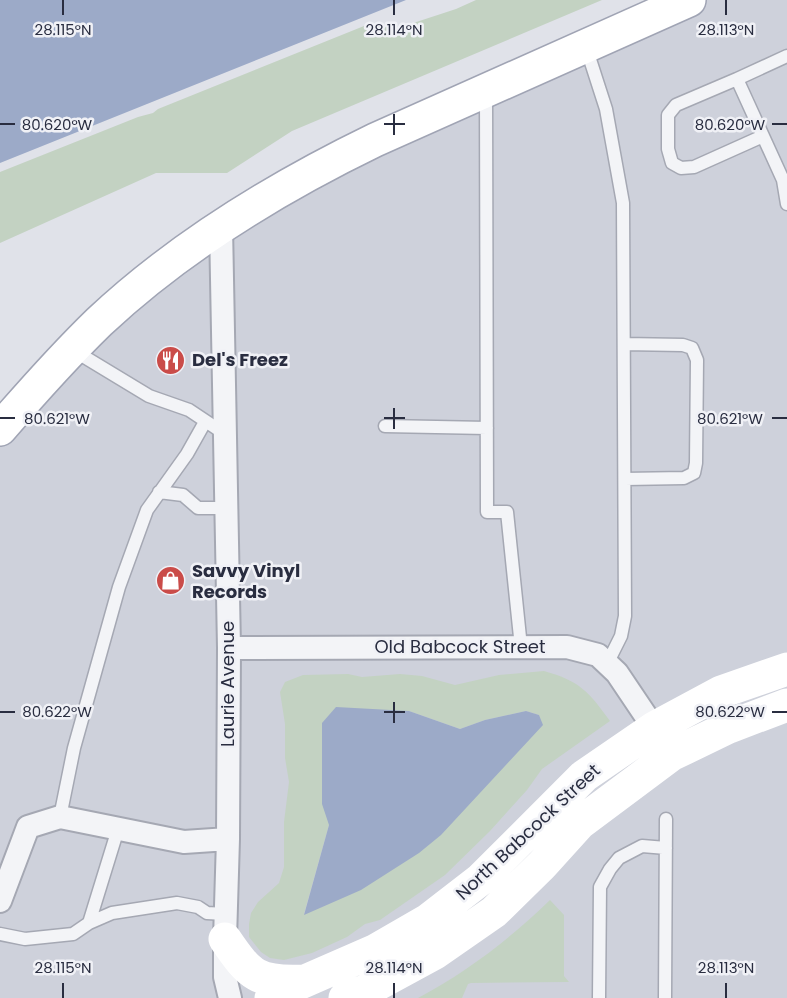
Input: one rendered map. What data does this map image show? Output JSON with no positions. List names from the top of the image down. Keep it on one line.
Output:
{"streets":{"main road":["North Babcock Street"],"street":["Old Babcock Street","Laurie Avenue"]},"crossings":[["Old Babcock Street","Laurie Avenue"],["Old Babcock Street","North Babcock Street"]],"places":{"restaurant":["Del's Freez"],"shop":["Savvy Vinyl Records"]},"coordinates":["28.115°N","28.114°N","28.113°N","80.620°W","80.621°W","80.622°W"]}
